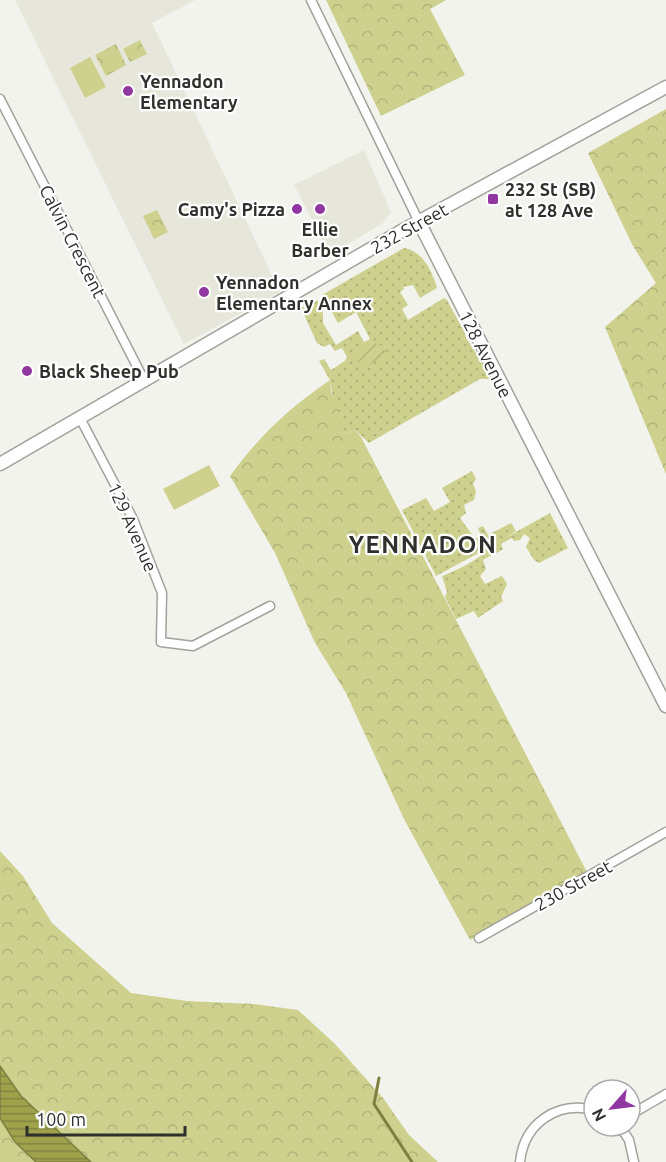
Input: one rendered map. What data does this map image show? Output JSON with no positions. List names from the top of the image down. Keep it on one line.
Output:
{"streets":{"main road":["232 Street","128 Avenue"],"street":["Calvin Crescent","129 Avenue","230 Street"]},"crossings":[["232 Street","Calvin Crescent"],["232 Street","128 Avenue"],["232 Street","129 Avenue"]],"districts":["YENNADON"],"places":{"other":["Yennadon Elementary","Camy's Pizza","Ellie Barber","Yennadon Elementary Annex","Black Sheep Pub"],"transit":["232 St (SB) at 128 Ave"]},"scale_bar":"100 m","north":"bottom left"}
